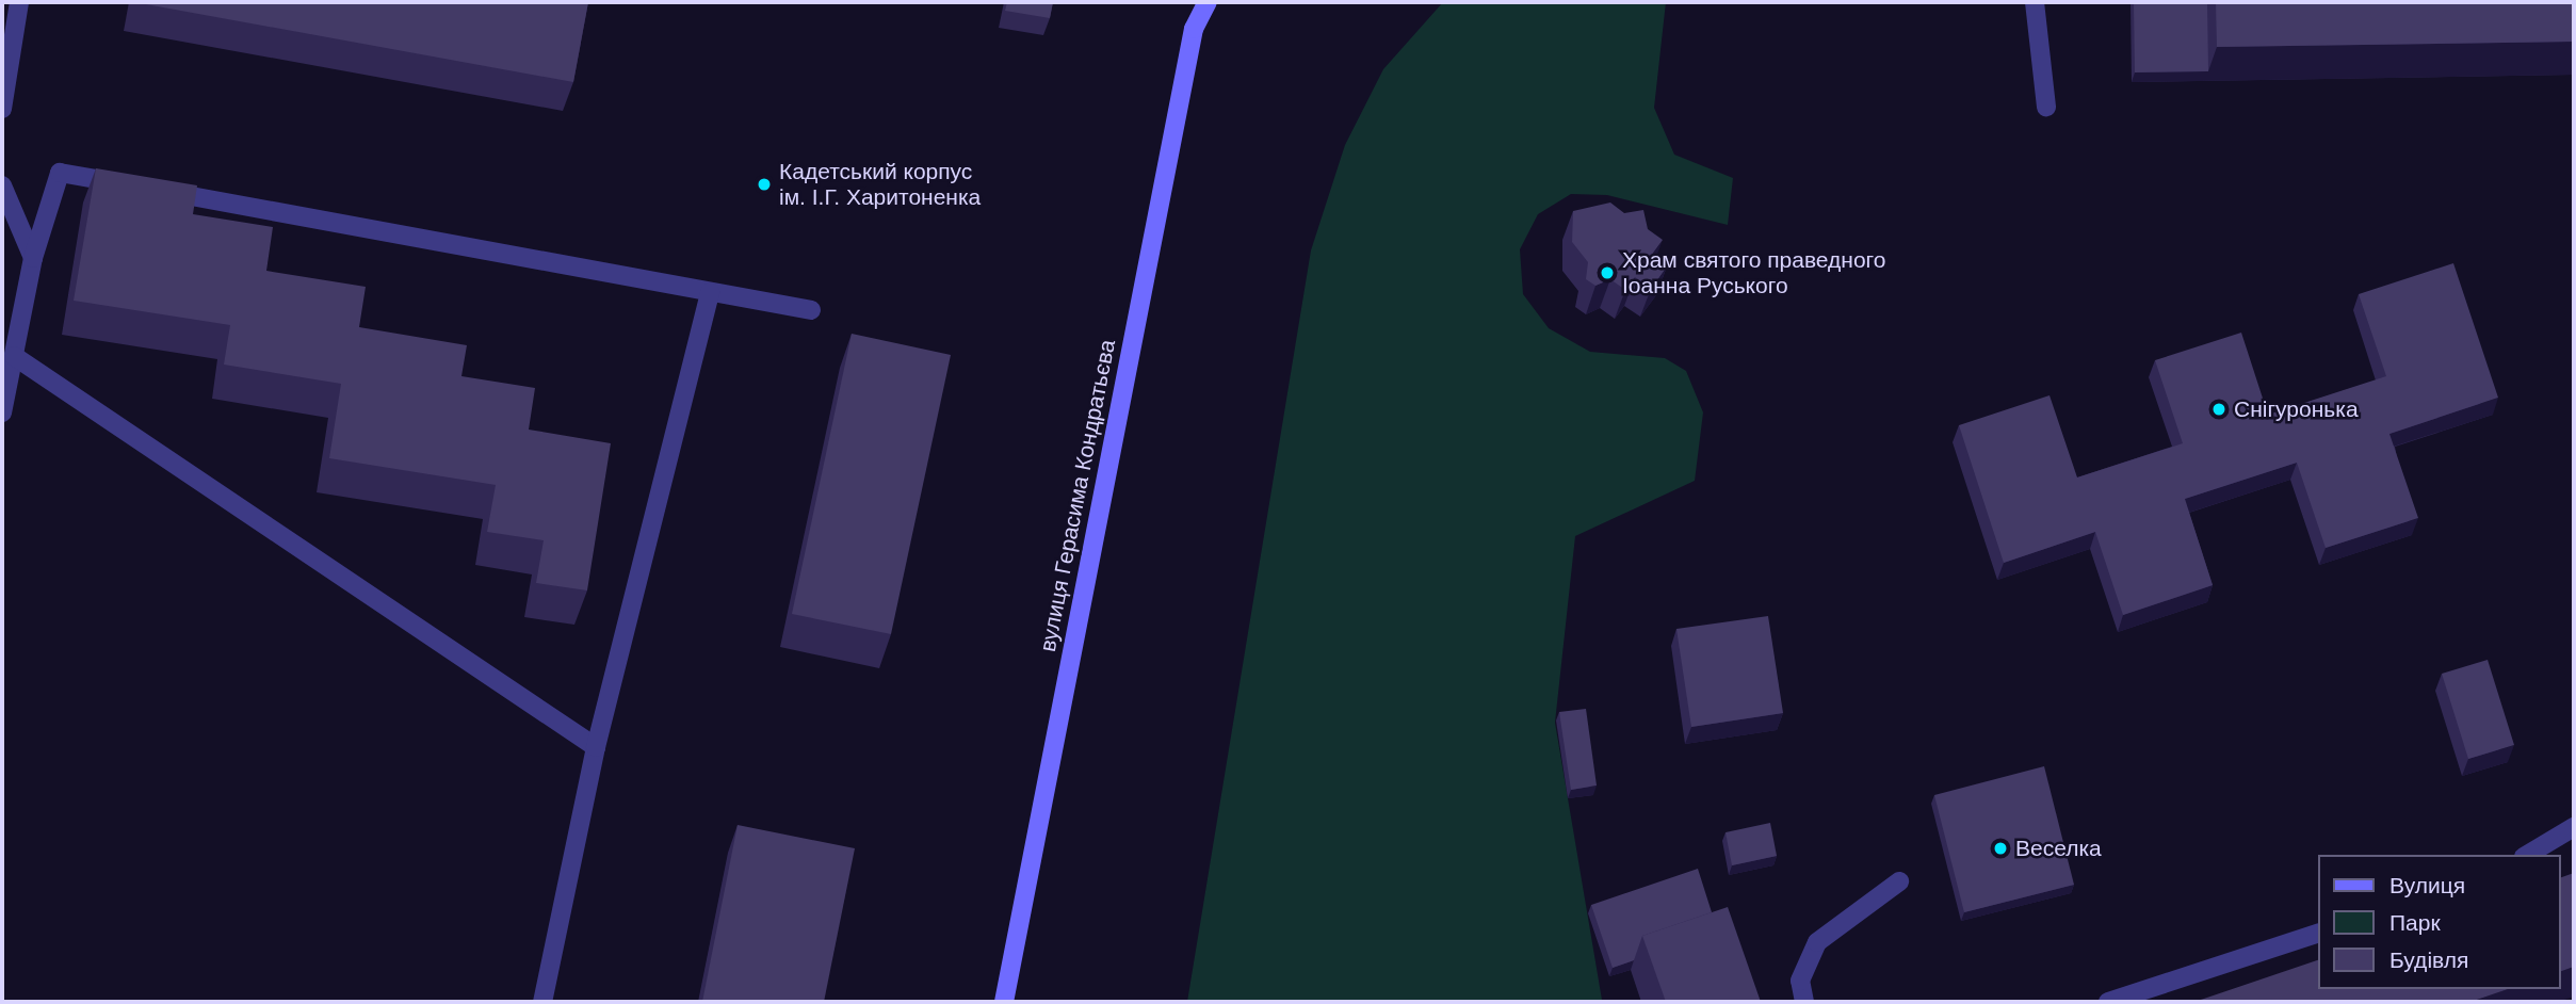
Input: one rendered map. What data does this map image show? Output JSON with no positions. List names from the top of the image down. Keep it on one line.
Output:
{"streets":{"main road":["вулиця Герасима Кондратьєва"]},"places":["Кадетський корпус ім. І.Г. Харитоненка","Храм святого праведного Іоанна Руського","Снігуронька","Веселка"],"legend":["Вулиця","Парк","Будівля"]}
